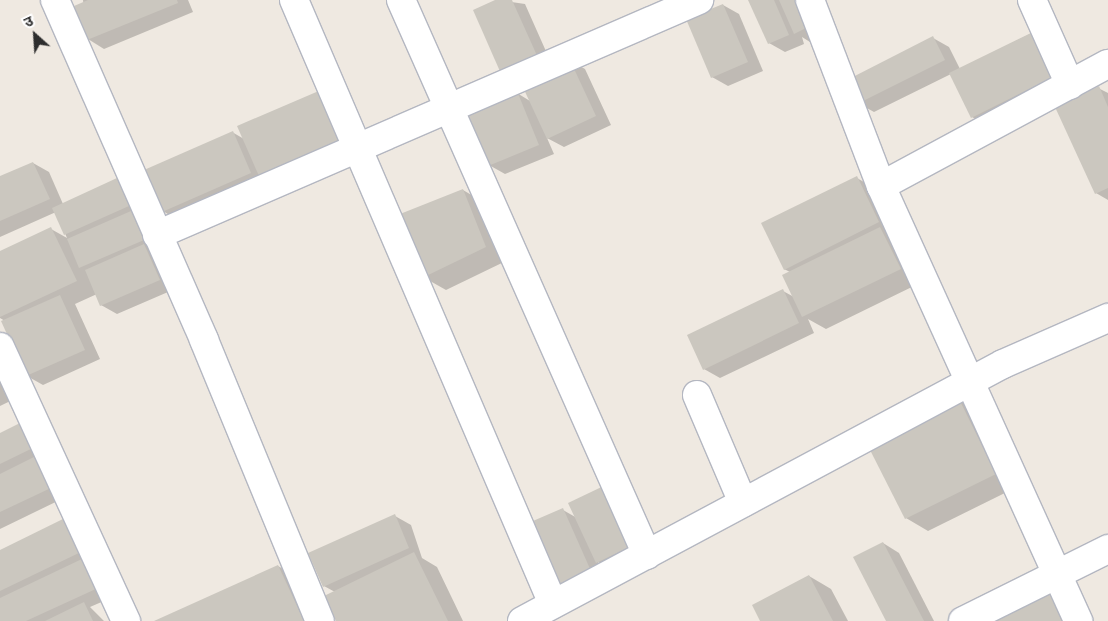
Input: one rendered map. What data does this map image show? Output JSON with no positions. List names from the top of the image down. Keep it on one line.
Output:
{"north":"top left"}
